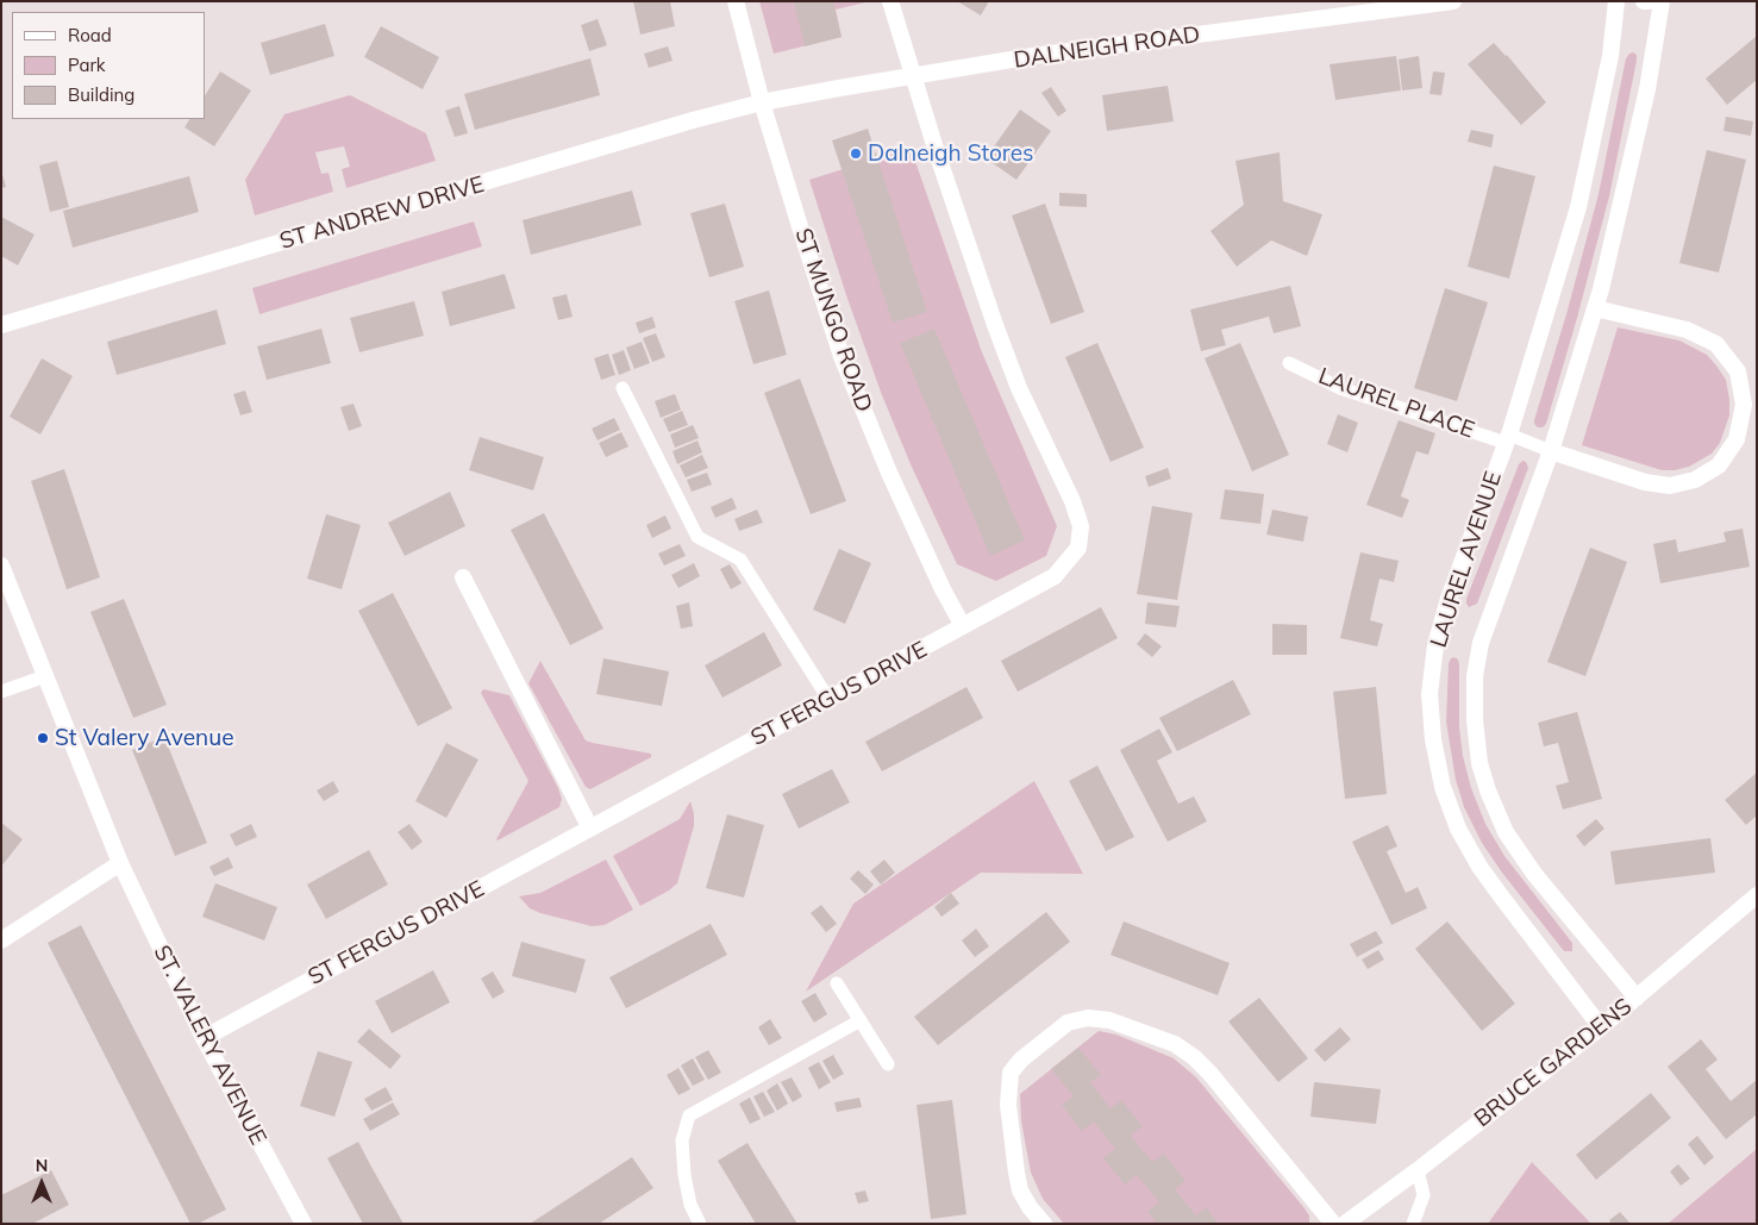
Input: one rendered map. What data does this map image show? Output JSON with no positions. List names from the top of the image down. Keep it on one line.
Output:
{"streets":{"street":["DALNEIGH ROAD","ST ANDREW DRIVE","ST MUNGO ROAD","LAUREL AVENUE","ST FERGUS DRIVE","ST. VALERY AVENUE","BRUCE GARDENS"],"lane":["LAUREL PLACE"]},"crossings":[["DALNEIGH ROAD","ST ANDREW DRIVE"],["DALNEIGH ROAD","ST MUNGO ROAD"],["DALNEIGH ROAD","ST FERGUS DRIVE"],["ST ANDREW DRIVE","ST MUNGO ROAD"],["ST MUNGO ROAD","ST FERGUS DRIVE"],["LAUREL PLACE","LAUREL AVENUE"],["LAUREL AVENUE","BRUCE GARDENS"],["ST FERGUS DRIVE","ST. VALERY AVENUE"]],"places":["Dalneigh Stores","St Valery Avenue"],"legend":["Road","Park","Building"],"north":"top"}
